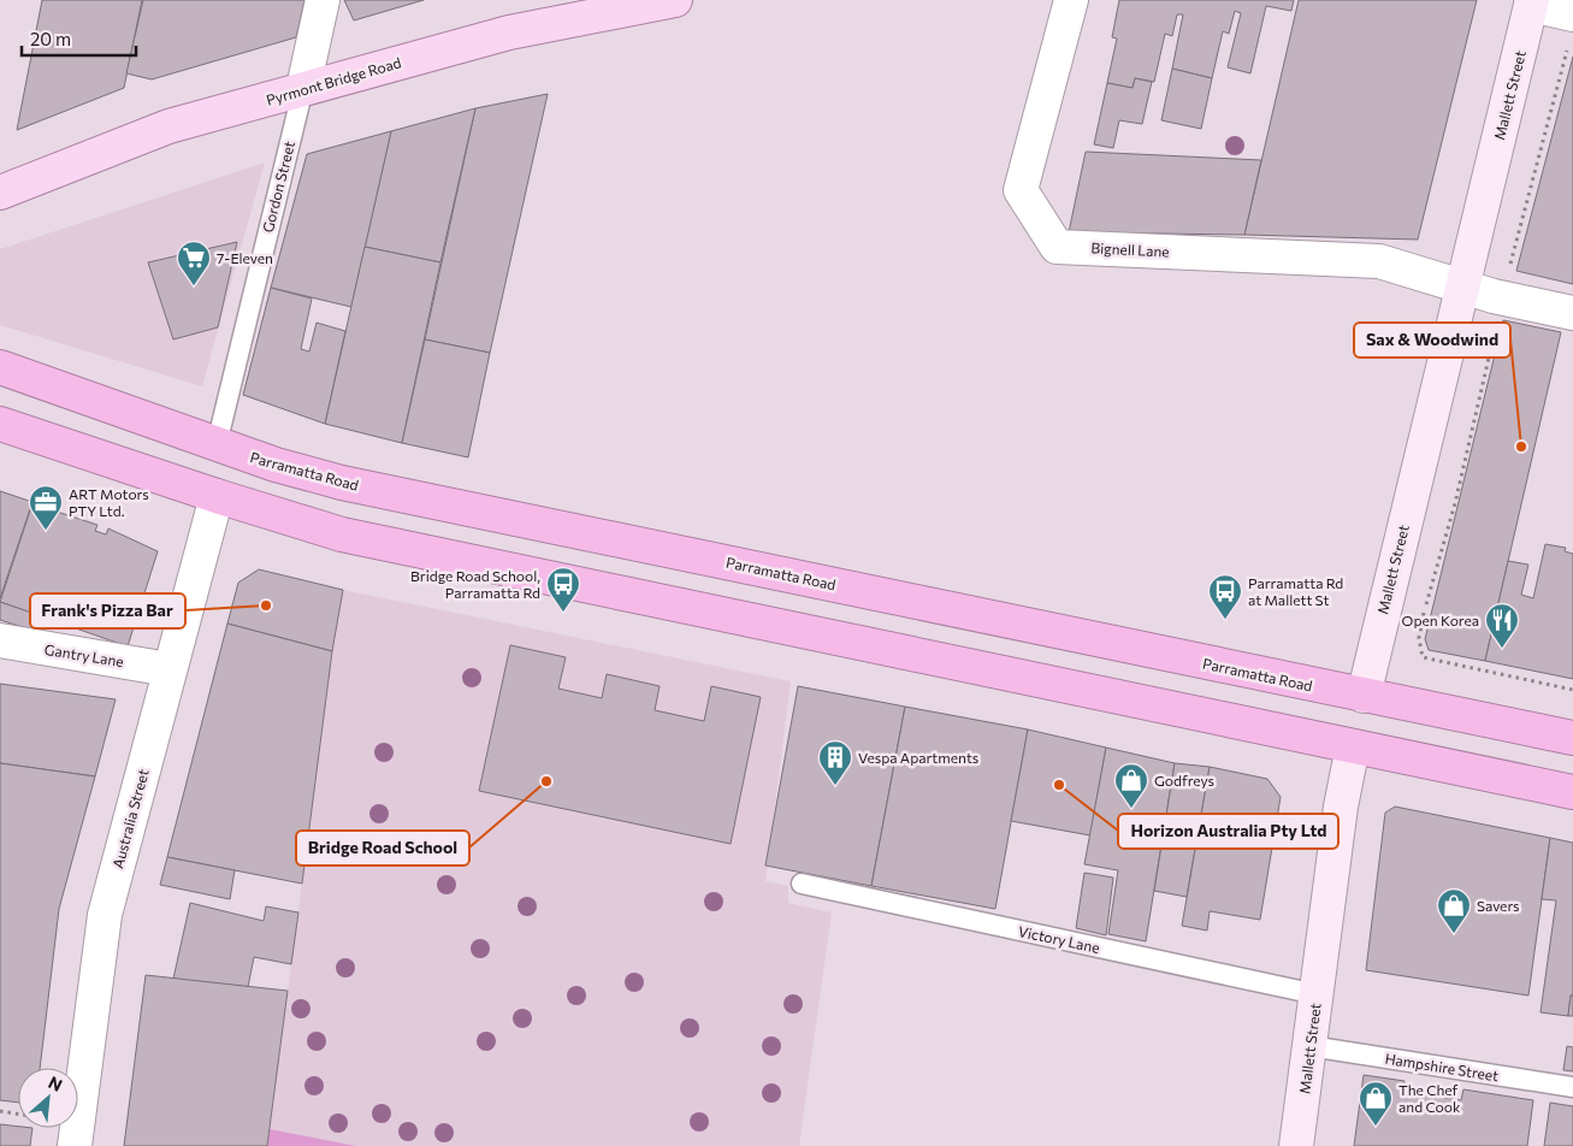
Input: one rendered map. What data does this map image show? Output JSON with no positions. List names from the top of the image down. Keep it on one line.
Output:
{"streets":{"highway":["Mallett Street","Parramatta Road"],"main road":["Pyrmont Bridge Road"],"street":["Gordon Street","Bignell Lane","Gantry Lane","Australia Street"],"lane":["Victory Lane","Hampshire Street"]},"crossings":[["Pyrmont Bridge Road","Gordon Street"],["Mallett Street","Bignell Lane"],["Mallett Street","Parramatta Road"],["Mallett Street","Victory Lane"],["Mallett Street","Hampshire Street"],["Gordon Street","Parramatta Road"],["Gantry Lane","Australia Street"]],"places":{"supermarket":["7-Eleven"],"other":["Sax & Woodwind","Frank's Pizza Bar","Bridge Road School","Horizon Australia Pty Ltd"],"office":["ART Motors PTY Ltd."],"bus stop":["Bridge Road School, Parramatta Rd","Parramatta Rd at Mallett St"],"restaurant":["Open Korea"],"building":["Vespa Apartments"],"shop":["Godfreys","Savers","The Chef and Cook"]},"scale_bar":"20 m","north":"top right"}
